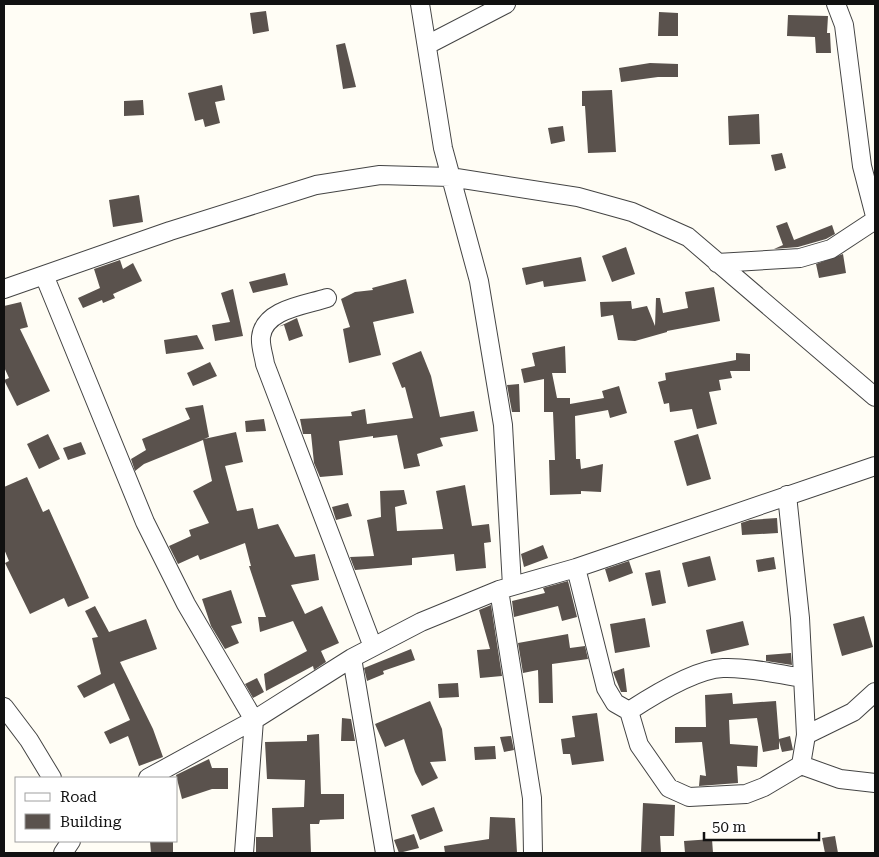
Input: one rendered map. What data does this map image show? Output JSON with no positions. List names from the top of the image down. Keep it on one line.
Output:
{"legend":["Road","Building"],"scale_bar":"50 m"}
